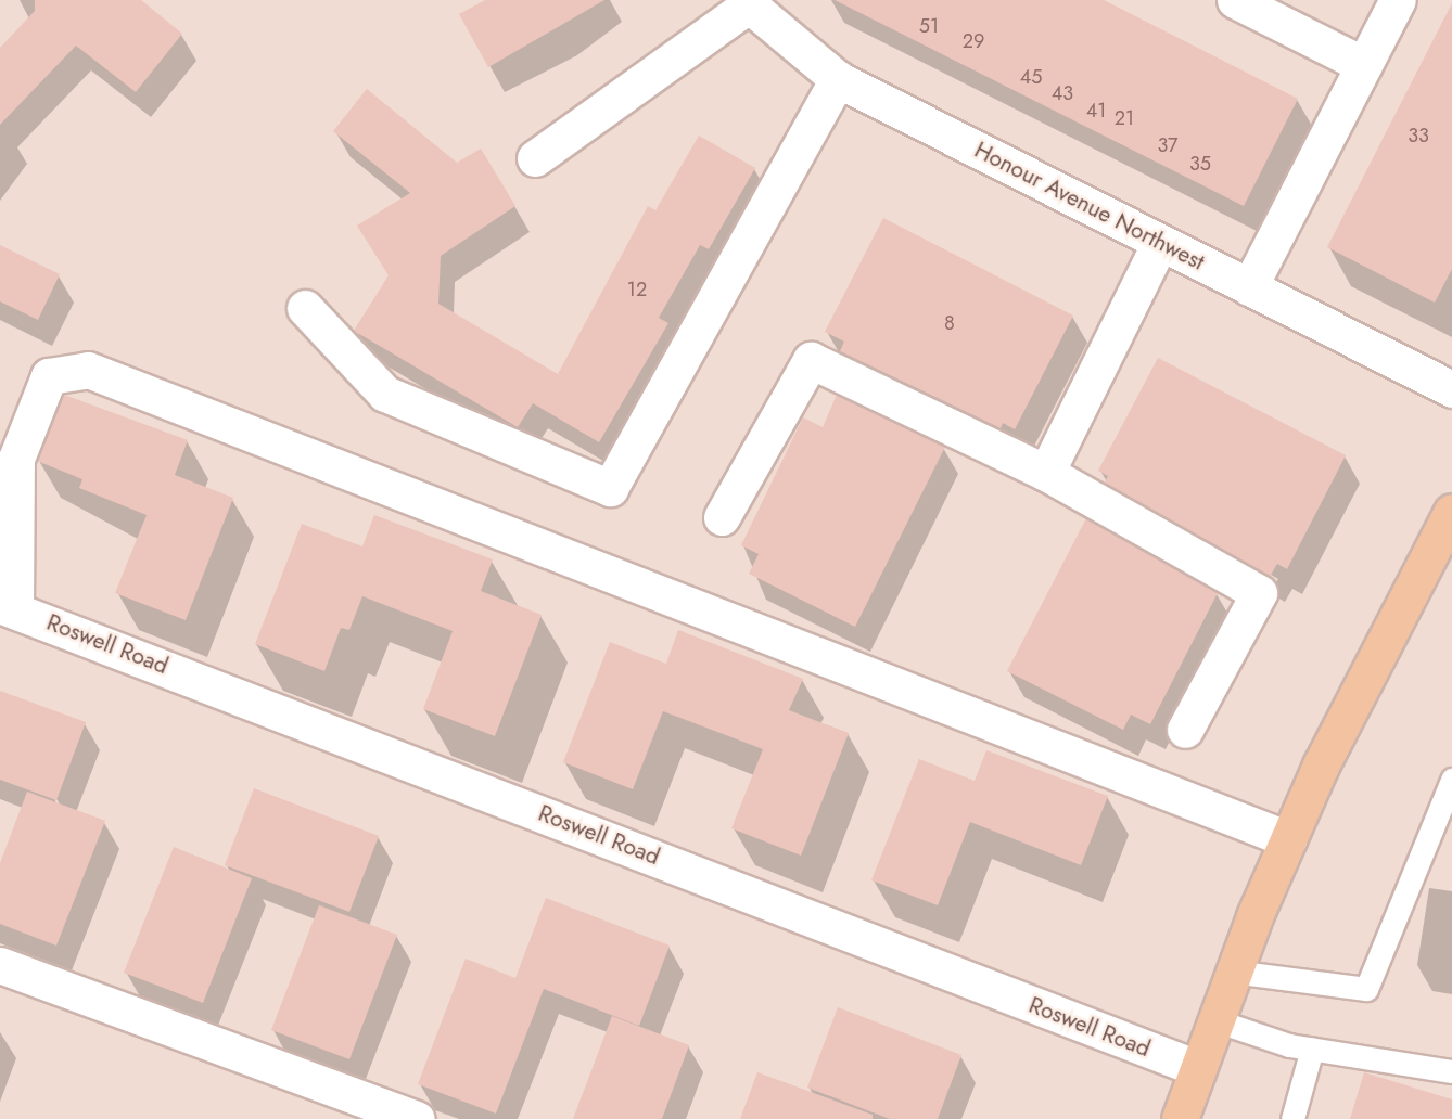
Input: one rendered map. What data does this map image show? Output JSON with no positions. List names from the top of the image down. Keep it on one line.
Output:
{"streets":{"street":["Honour Avenue Northwest","Roswell Road"]},"house_numbers":["51","29","45","43","41","21","33","37","35","12","8"]}
